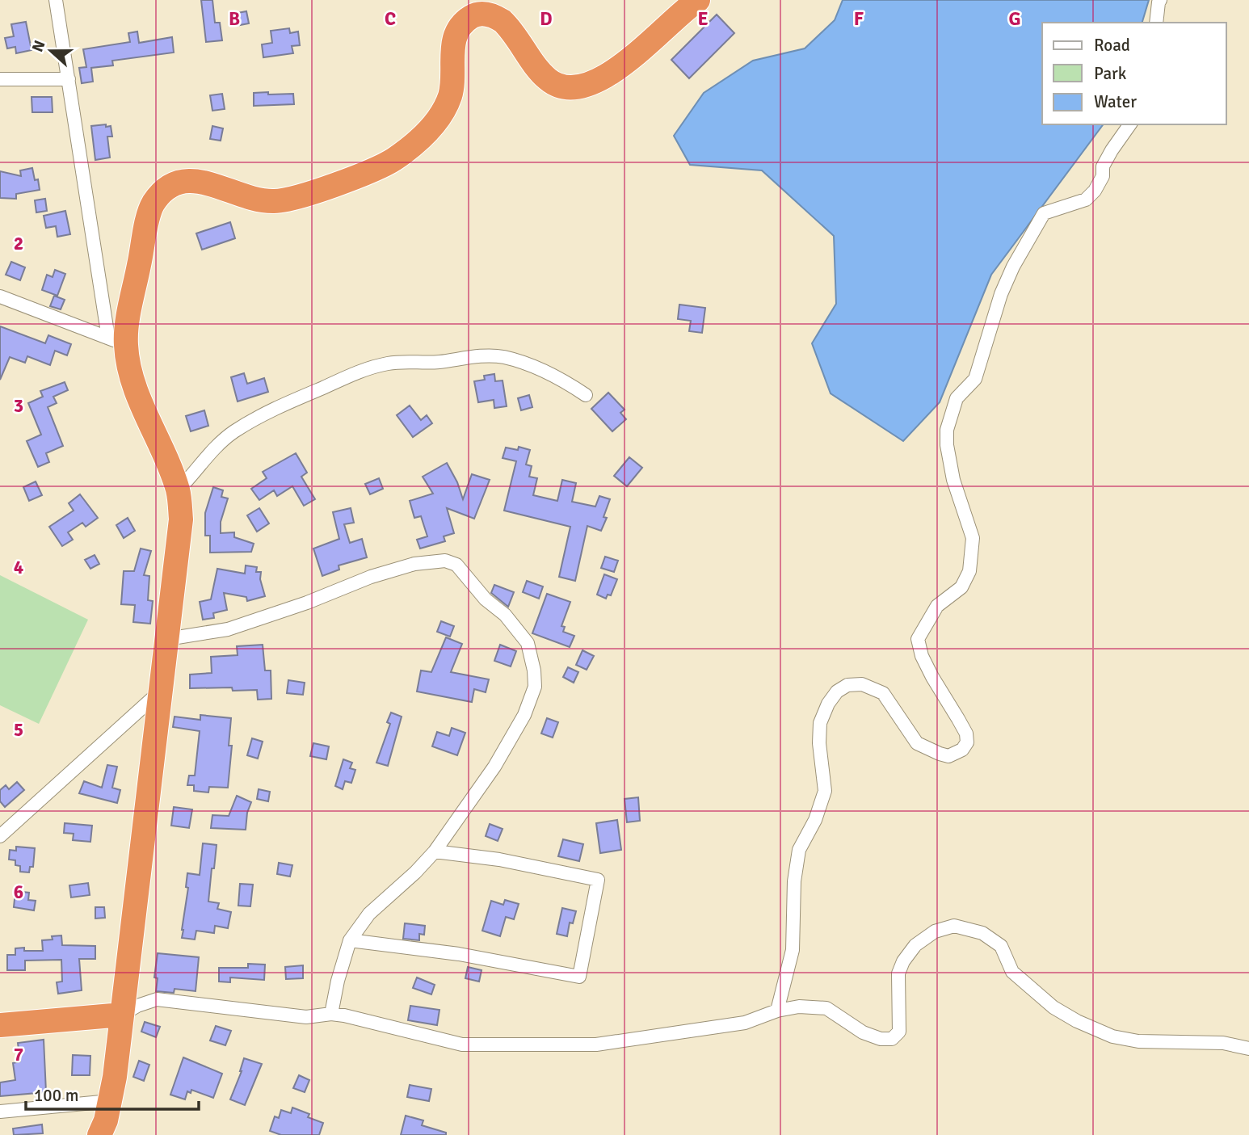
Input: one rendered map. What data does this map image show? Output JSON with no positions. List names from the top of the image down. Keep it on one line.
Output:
{"legend":["Road","Park","Water"],"scale_bar":"100 m","north":"left","grid":{"columns":["B","C","D","E","F","G"],"rows":["2","3","4","5","6","7"]}}
